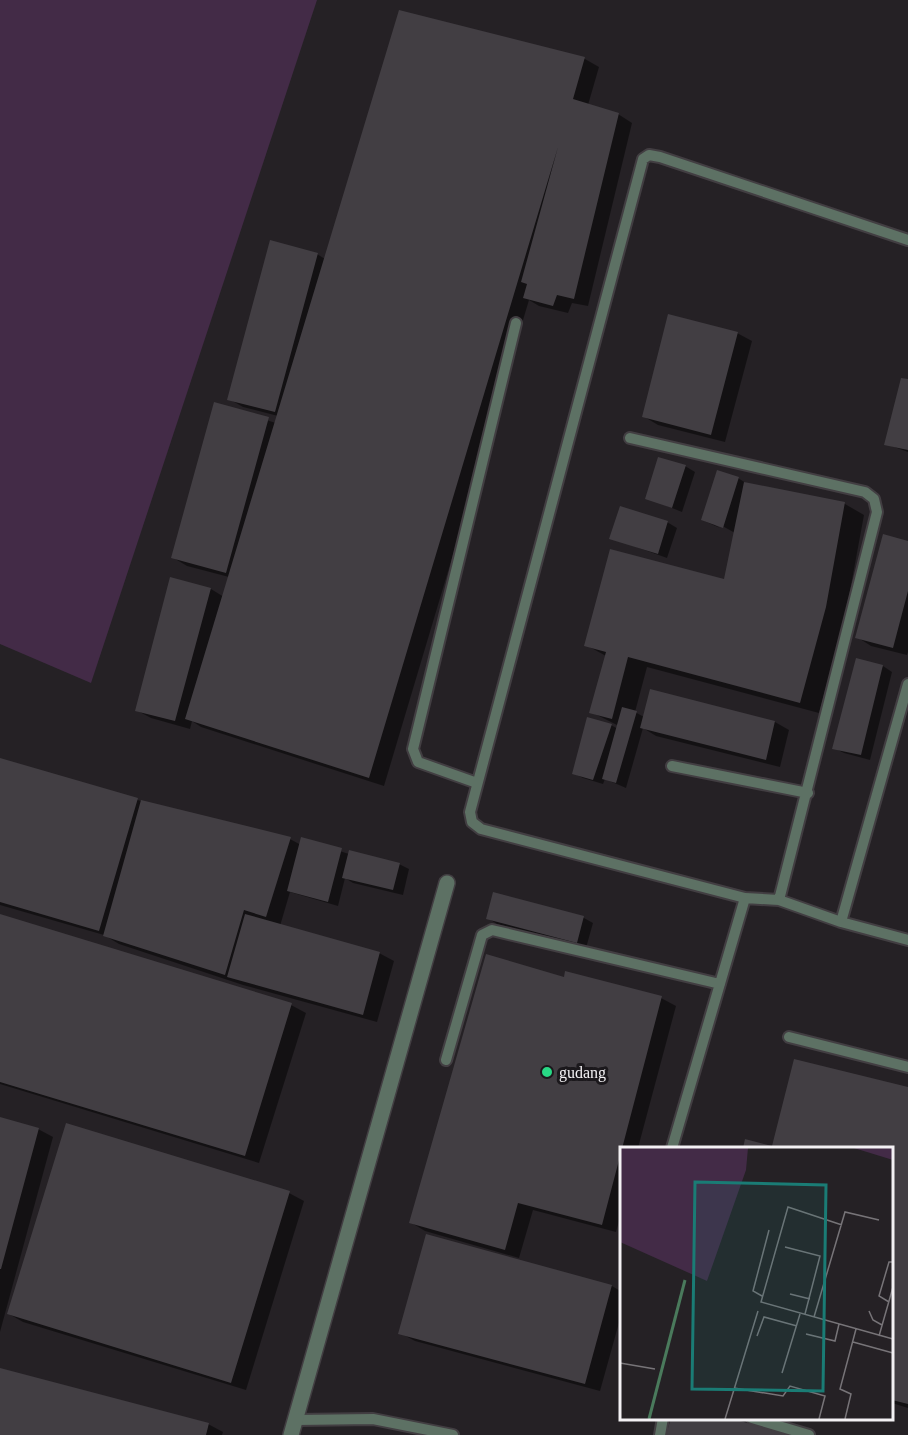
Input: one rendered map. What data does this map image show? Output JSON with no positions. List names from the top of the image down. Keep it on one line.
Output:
{"places":["gudang"]}
